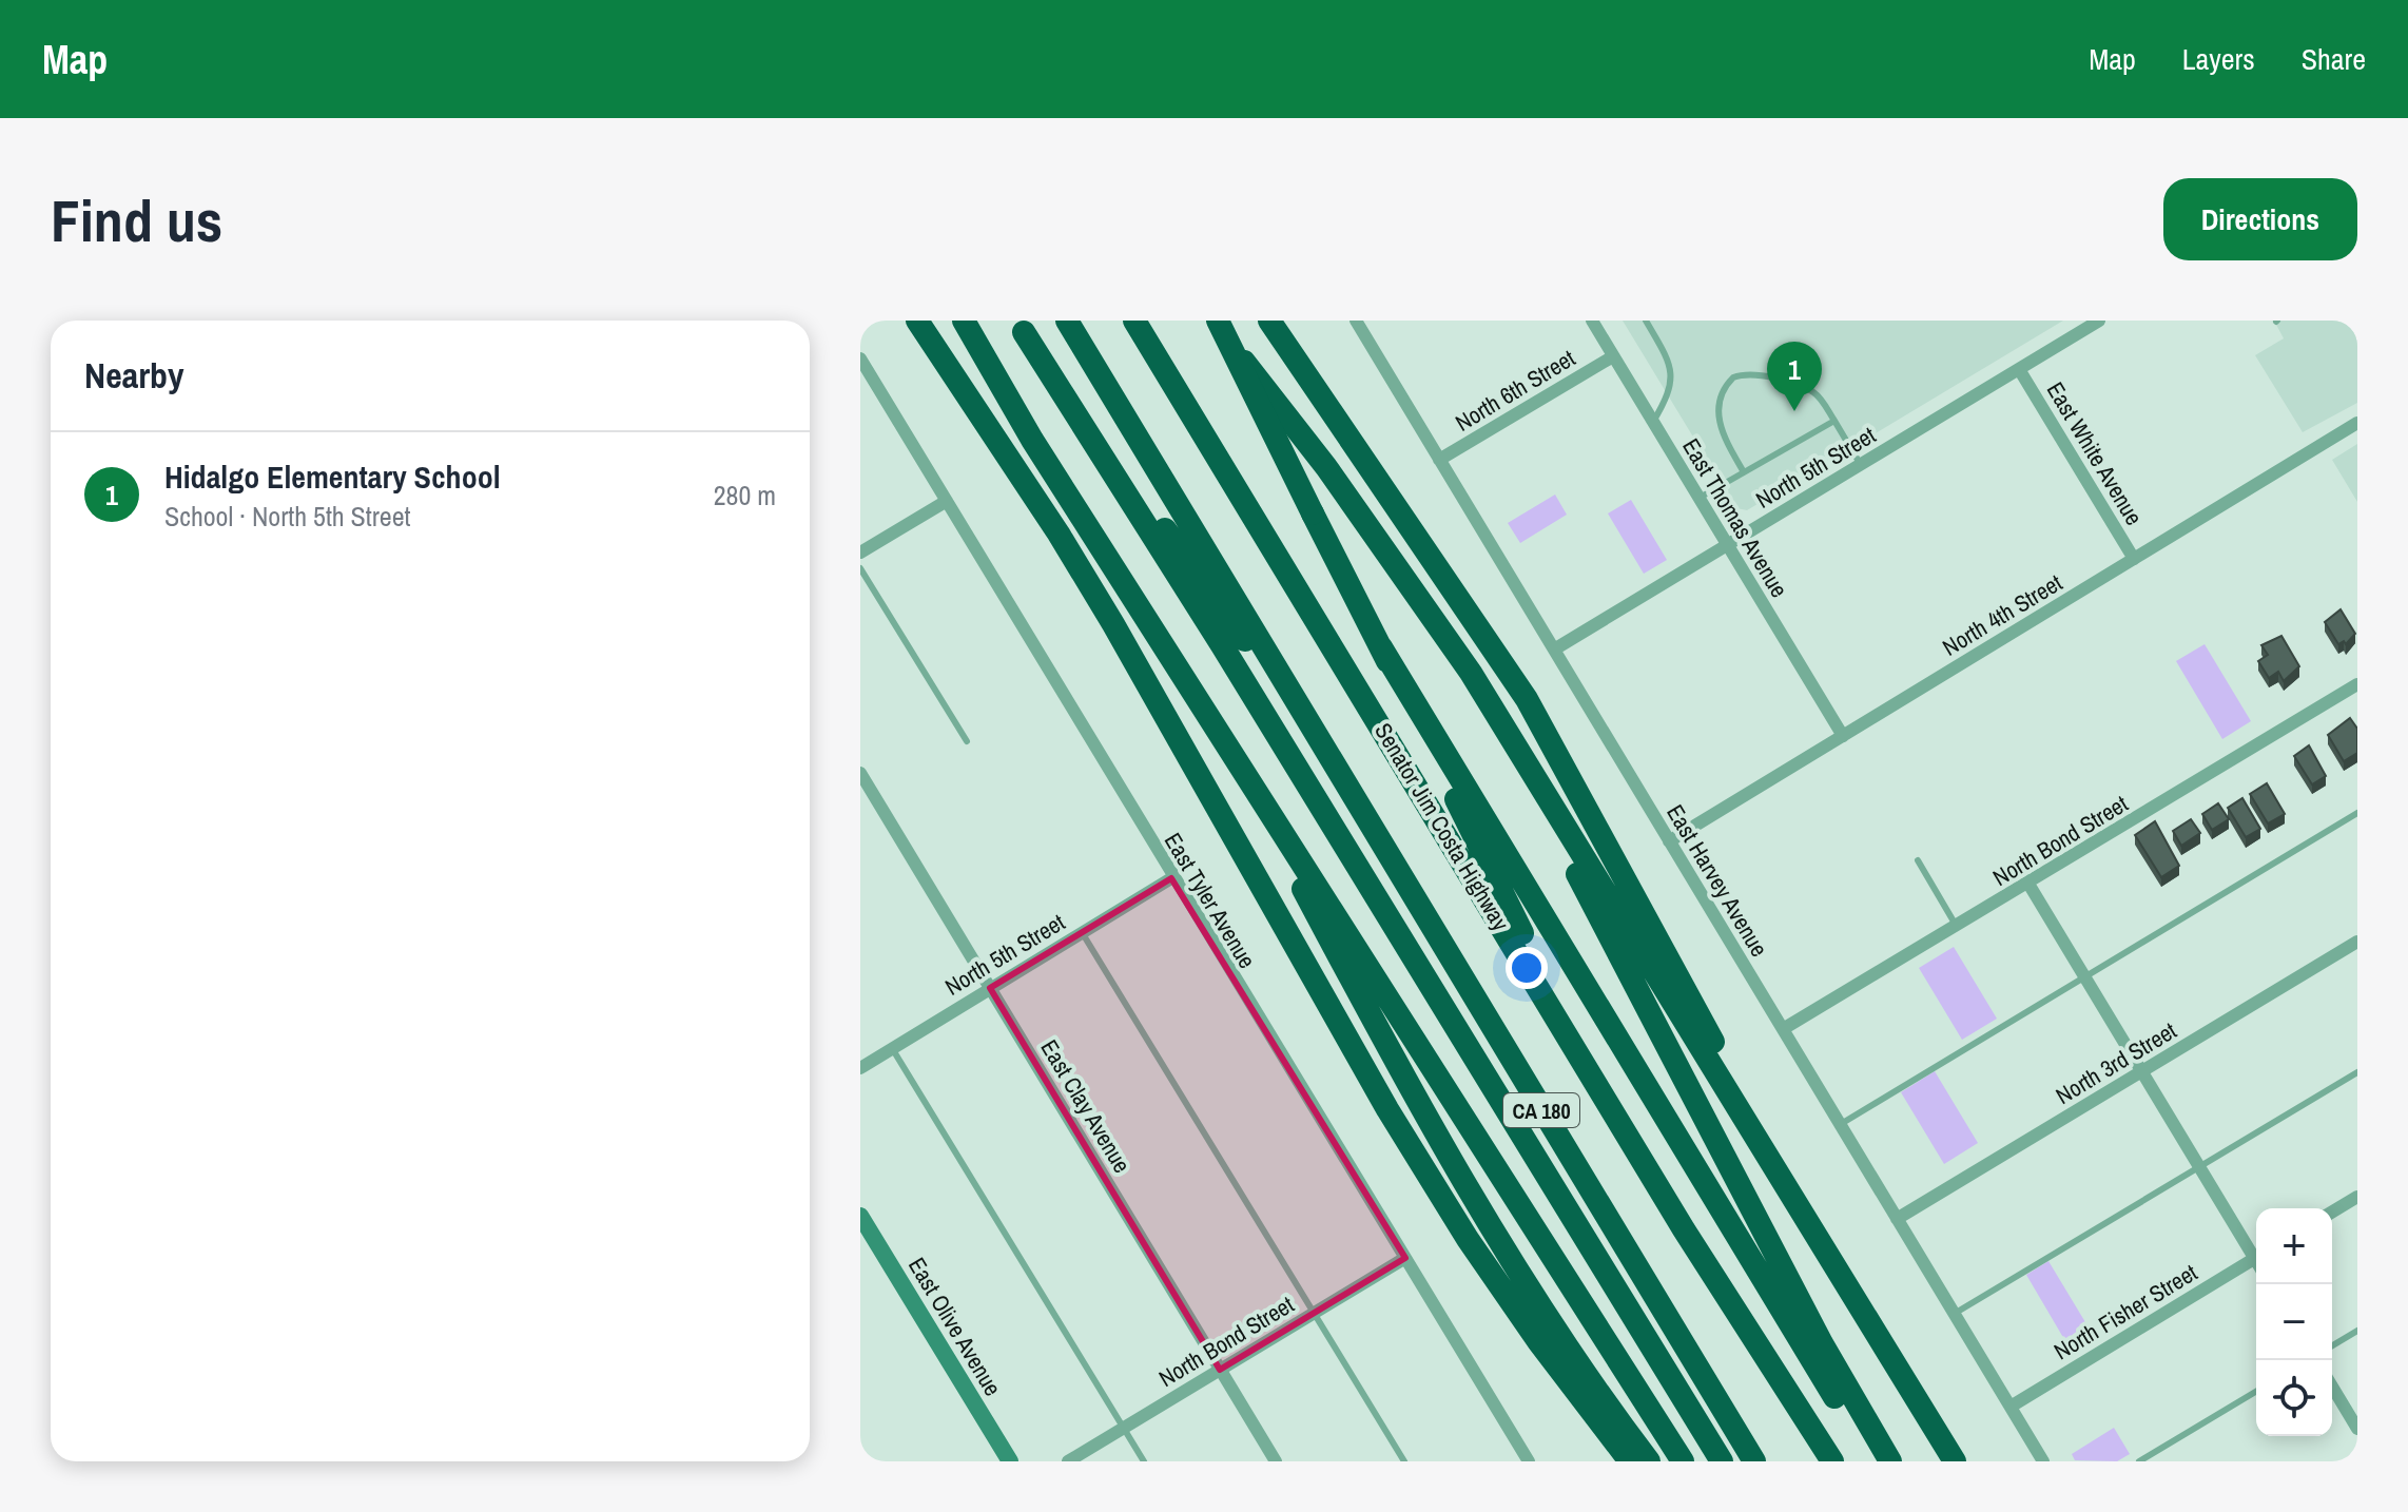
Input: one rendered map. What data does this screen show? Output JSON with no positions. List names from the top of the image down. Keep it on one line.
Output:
{"streets":{"highway":["Senator Jim Costa Highway","CA 180"],"main road":["East Olive Avenue"],"street":["North 6th Street","East White Avenue","North 5th Street","East Thomas Avenue","North 4th Street","North Bond Street","East Harvey Avenue","East Tyler Avenue","North 3rd Street","East Clay Avenue","North Fisher Street"]},"crossings":[["North 6th Street","East Thomas Avenue"],["North 6th Street","East Harvey Avenue"],["East White Avenue","North 5th Street"],["East White Avenue","North 4th Street"],["North 5th Street","East Thomas Avenue"],["North 5th Street","East Harvey Avenue"],["North 5th Street","East Tyler Avenue"],["North 5th Street","East Clay Avenue"],["East Thomas Avenue","North 4th Street"],["North 4th Street","East Harvey Avenue"],["North Bond Street","East Harvey Avenue"],["North Bond Street","East Tyler Avenue"],["North Bond Street","East Clay Avenue"],["East Harvey Avenue","North 3rd Street"],["East Harvey Avenue","North Fisher Street"]],"page":{"header":"Map","nav":["Map","Layers","Share"],"buttons":"Directions","title":"Find us","heading":"Nearby","pins":"1","list":[{"mark":"1","name":"Hidalgo Elementary School","note":"School · North 5th Street","value":"280 m"}],"map_buttons":["+","−"]}}
